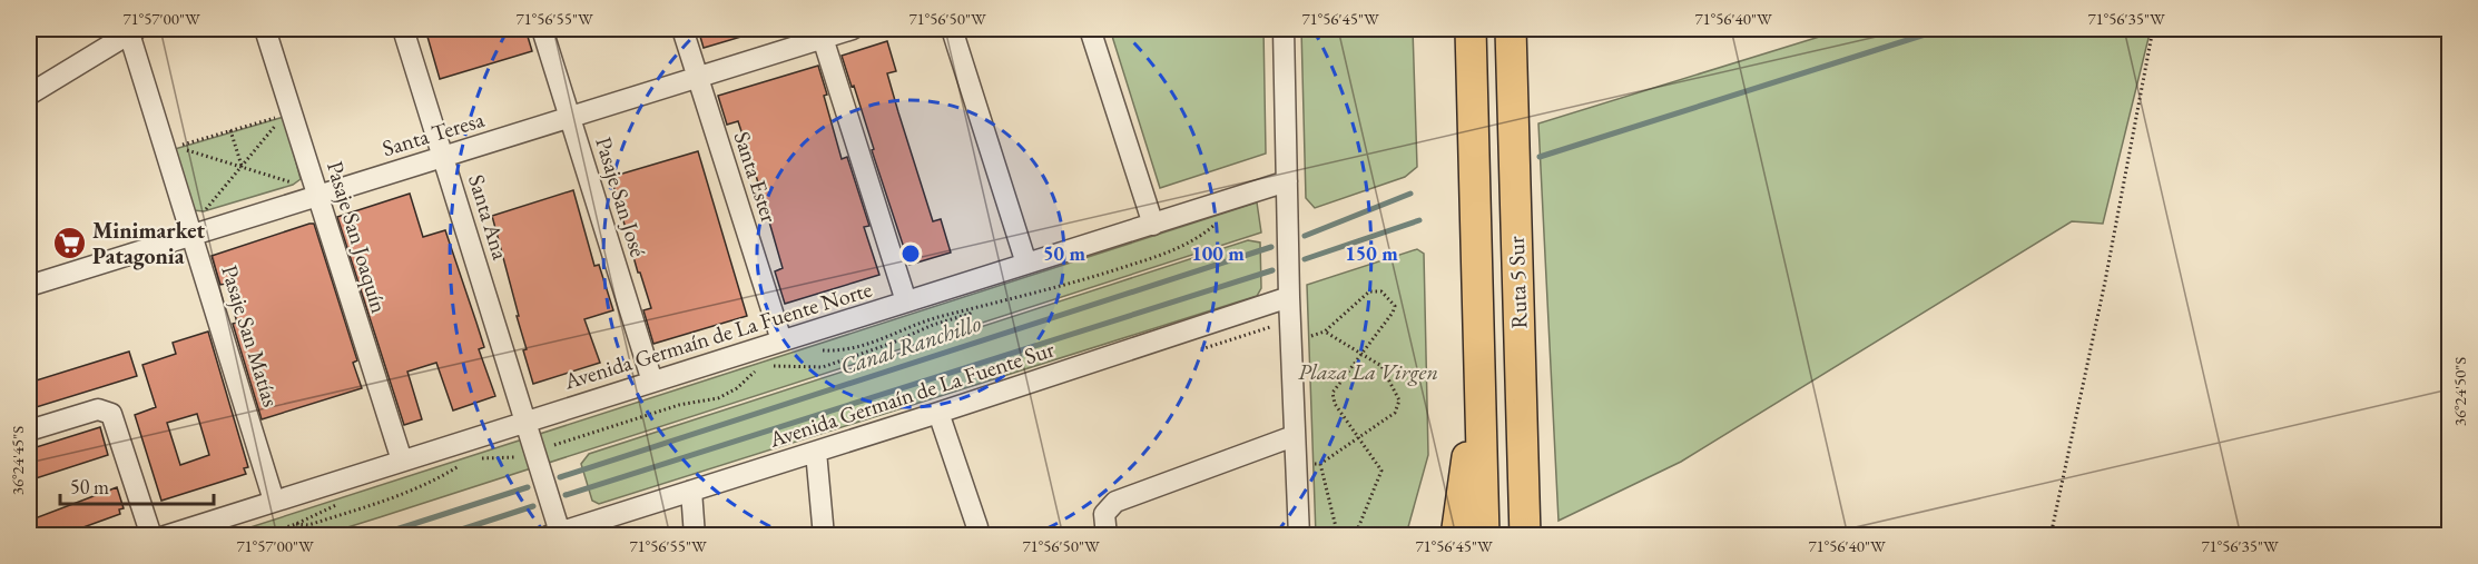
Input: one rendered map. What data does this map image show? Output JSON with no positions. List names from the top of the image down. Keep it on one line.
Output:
{"streets":{"highway":["Ruta 5 Sur"],"street":["Santa Teresa","Santa Ester","Pasaje San José","Santa Ana","Pasaje San Joaquín","Avenida Germaín de La Fuente Norte","Pasaje San Matías","Avenida Germaín de La Fuente Sur"]},"crossings":[["Santa Teresa","Santa Ester"],["Santa Teresa","Pasaje San José"],["Santa Teresa","Santa Ana"],["Santa Teresa","Pasaje San Joaquín"],["Santa Teresa","Pasaje San Matías"],["Santa Ester","Avenida Germaín de La Fuente Norte"],["Pasaje San José","Avenida Germaín de La Fuente Norte"],["Santa Ana","Avenida Germaín de La Fuente Norte"],["Santa Ana","Avenida Germaín de La Fuente Sur"],["Pasaje San Joaquín","Avenida Germaín de La Fuente Norte"],["Avenida Germaín de La Fuente Norte","Pasaje San Matías"]],"water":["Canal Ranchillo"],"parks":["Plaza La Virgen"],"places":{"supermarket":["Minimarket Patagonia"]},"scale_bar":"50 m","coordinates":["71°57'00\"W","71°56'55\"W","71°56'50\"W","71°56'45\"W","71°56'40\"W","71°56'35\"W","36°24'50\"S","36°24'45\"S"],"rings":["50 m","100 m","150 m"]}
